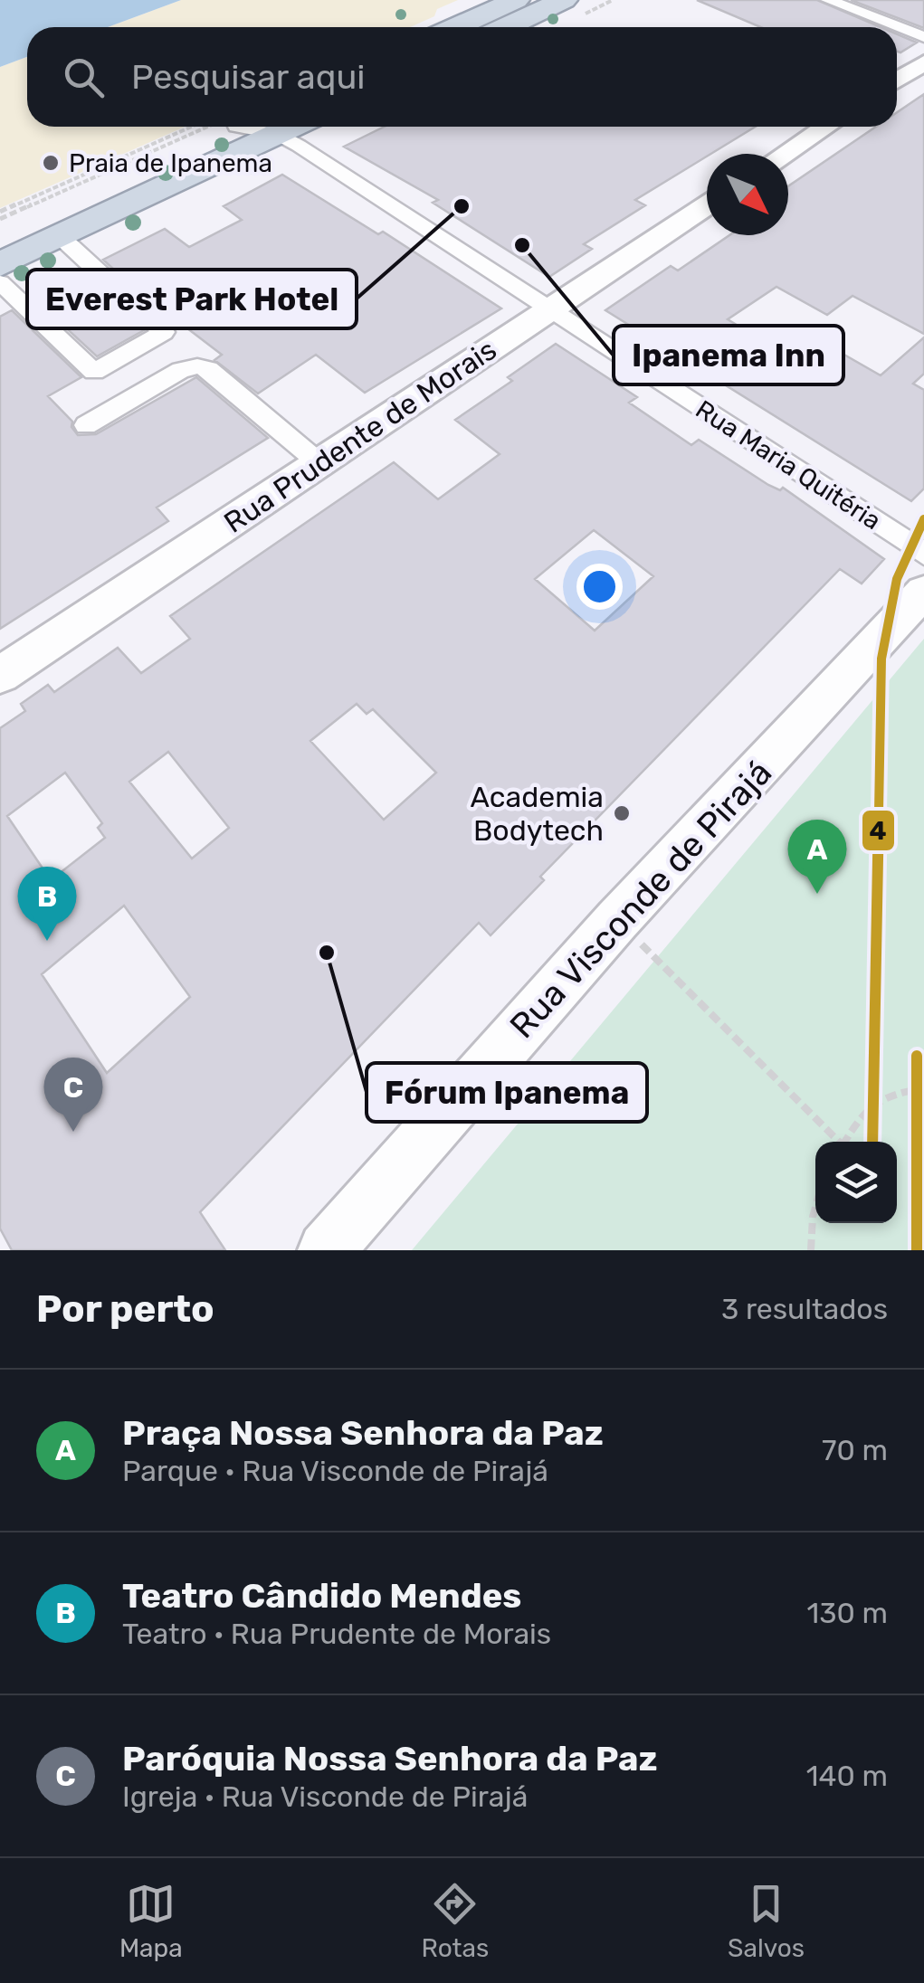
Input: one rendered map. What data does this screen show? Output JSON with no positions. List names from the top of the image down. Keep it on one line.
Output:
{"streets":{"main road":["Rua Prudente de Morais","Rua Visconde de Pirajá"],"street":["Rua Maria Quitéria"]},"crossings":[["Rua Prudente de Morais","Rua Maria Quitéria"]],"places":["Praia de Ipanema","Everest Park Hotel","Ipanema Inn","Academia Bodytech","Fórum Ipanema"],"lines":["transit line 4"],"north":"bottom right","page":{"search":"Pesquisar aqui","pins":["A","B","C"],"heading":["Por perto","3 resultados"],"list":[{"mark":"A","name":"Praça Nossa Senhora da Paz","note":"Parque · Rua Visconde de Pirajá","value":"70 m"},{"mark":"B","name":"Teatro Cândido Mendes","note":"Teatro · Rua Prudente de Morais","value":"130 m"},{"mark":"C","name":"Paróquia Nossa Senhora da Paz","note":"Igreja · Rua Visconde de Pirajá","value":"140 m"}],"nav":["Mapa","Rotas","Salvos"]}}
